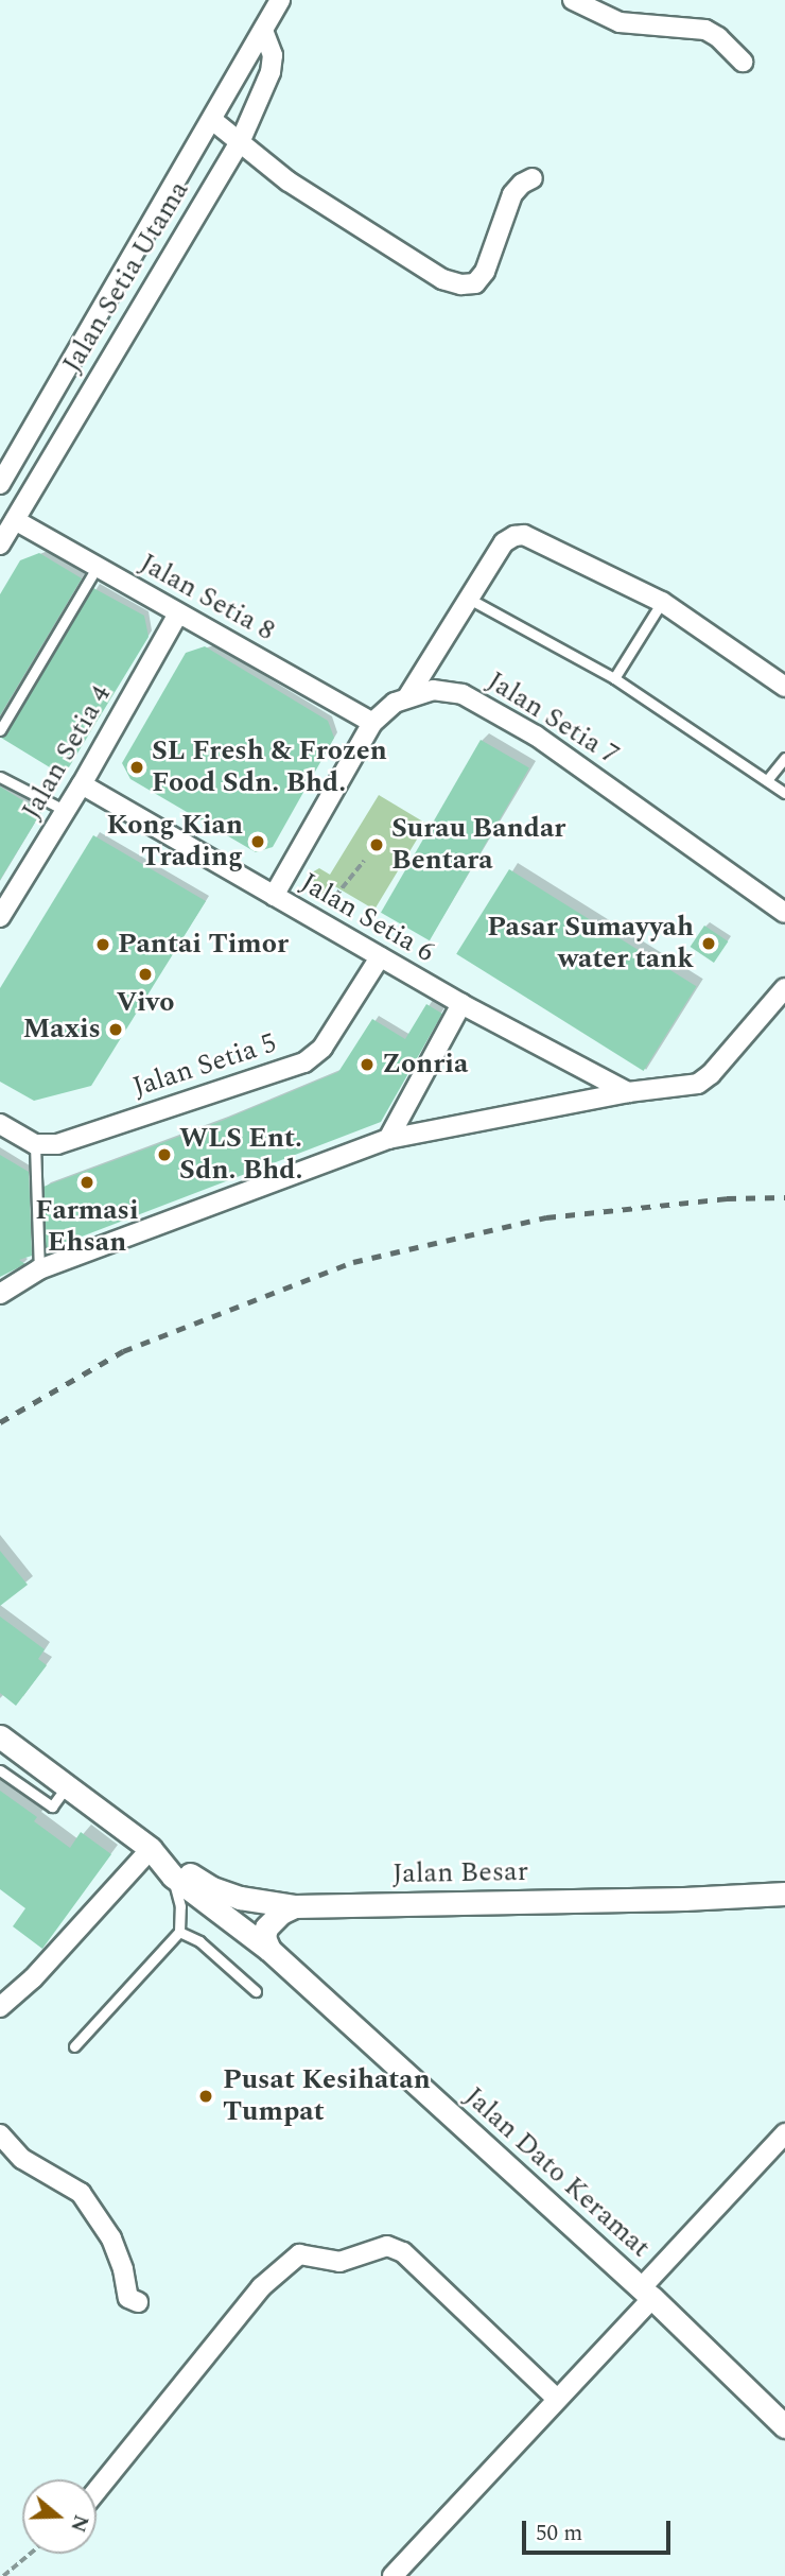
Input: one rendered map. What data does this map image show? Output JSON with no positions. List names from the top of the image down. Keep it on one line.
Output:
{"streets":{"street":["Jalan Setia Utama","Jalan Setia 8","Jalan Setia 7","Jalan Setia 4","Jalan Setia 6","Jalan Setia 5","Jalan Besar","Jalan Dato Keramat"]},"crossings":[["Jalan Setia Utama","Jalan Setia 8"],["Jalan Setia 8","Jalan Setia 7"],["Jalan Setia 8","Jalan Setia 4"],["Jalan Setia 7","Jalan Setia 6"],["Jalan Setia 4","Jalan Setia 6"],["Jalan Setia 6","Jalan Setia 5"],["Jalan Besar","Jalan Dato Keramat"]],"places":["SL Fresh & Frozen Food Sdn. Bhd.","Kong Kian Trading","Surau Bandar Bentara","Pasar Sumayyah water tank","Pantai Timor","Vivo","Maxis","Zonria","WLS Ent. Sdn. Bhd.","Farmasi Ehsan","Pusat Kesihatan Tumpat"],"scale_bar":"50 m","north":"right"}
